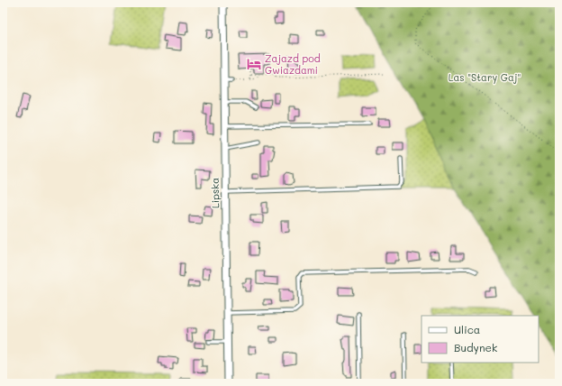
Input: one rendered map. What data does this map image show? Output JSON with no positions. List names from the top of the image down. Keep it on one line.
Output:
{"streets":{"street":["Lipska"]},"parks":["Las \"Stary Gaj\""],"places":{"hotel":["Zajazd pod Gwiazdami"]},"legend":["Ulica","Budynek"]}
